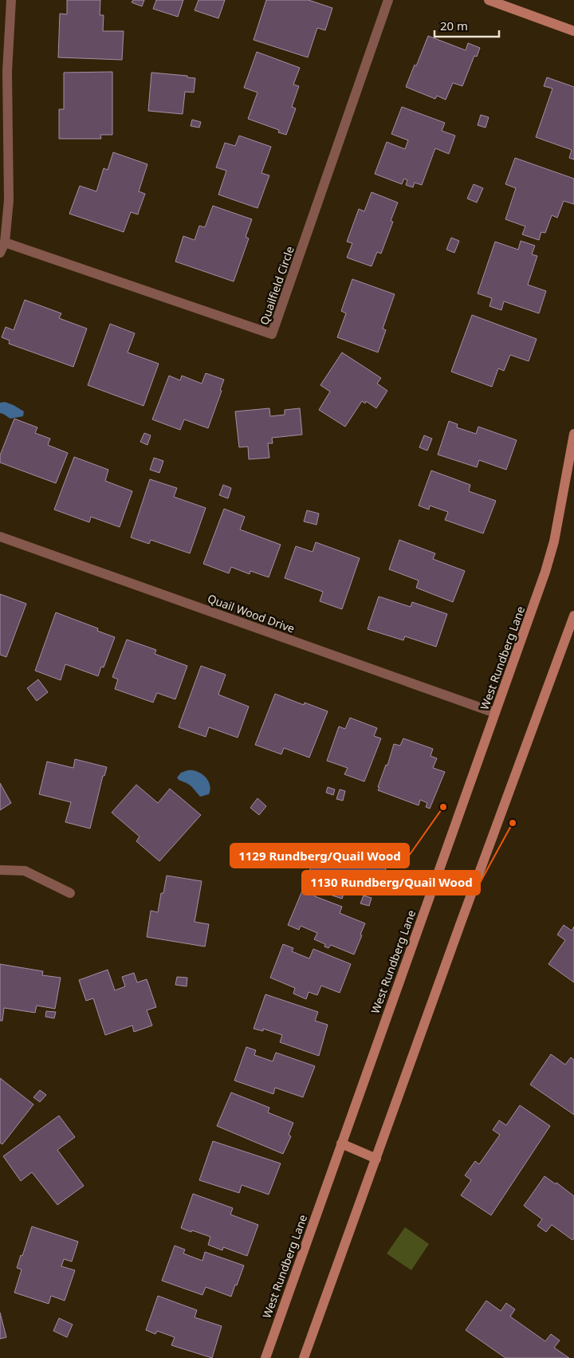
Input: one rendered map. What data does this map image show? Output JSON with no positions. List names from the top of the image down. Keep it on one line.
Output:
{"streets":{"main road":["West Rundberg Lane"],"street":["Quailfield Circle","Quail Wood Drive"]},"crossings":[["Quail Wood Drive","West Rundberg Lane"]],"places":["1129 Rundberg/Quail Wood","1130 Rundberg/Quail Wood"],"scale_bar":"20 m"}
